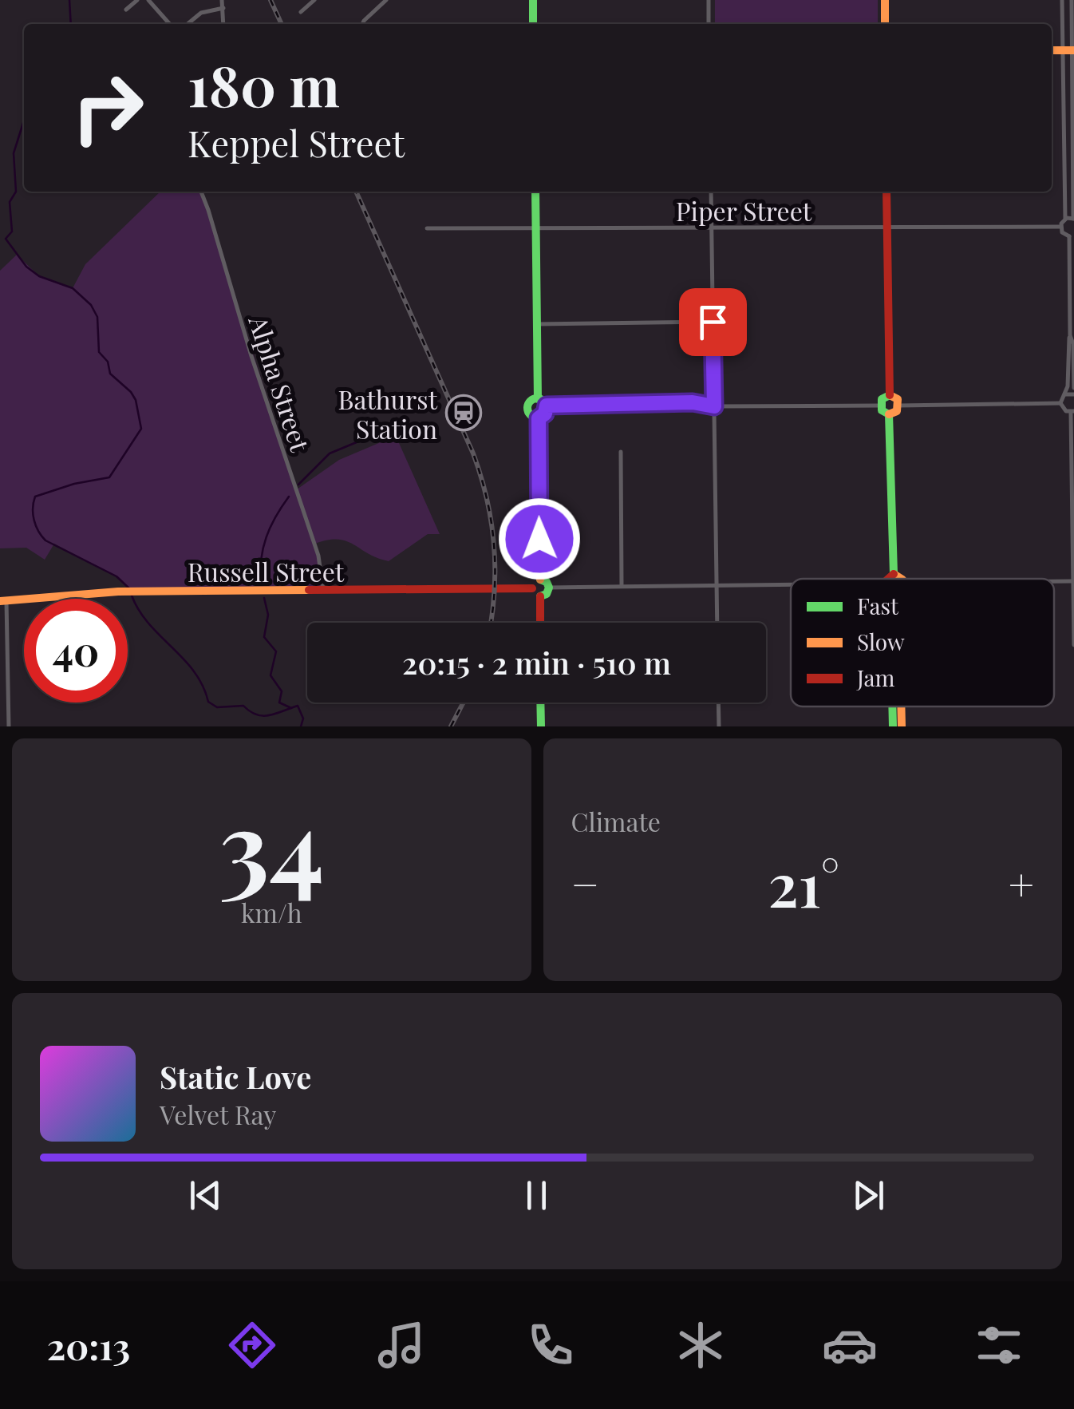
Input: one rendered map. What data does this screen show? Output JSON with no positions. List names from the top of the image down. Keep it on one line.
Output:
{"streets":{"street":["Piper Street","Alpha Street","Russell Street"]},"crossings":[["Alpha Street","Russell Street"]],"places":{"station":["Bathurst Station"]},"legend":["Fast","Slow","Jam"],"page":{"turn":["180 m","Keppel Street"],"limit":"40","trip":"20:15 · 2 min · 510 m","tile":[["34","km/h"],"Climate"],"heat":["−","21°","+"],"song":["Static Love","Velvet Ray"],"tabs":"20:13"}}
